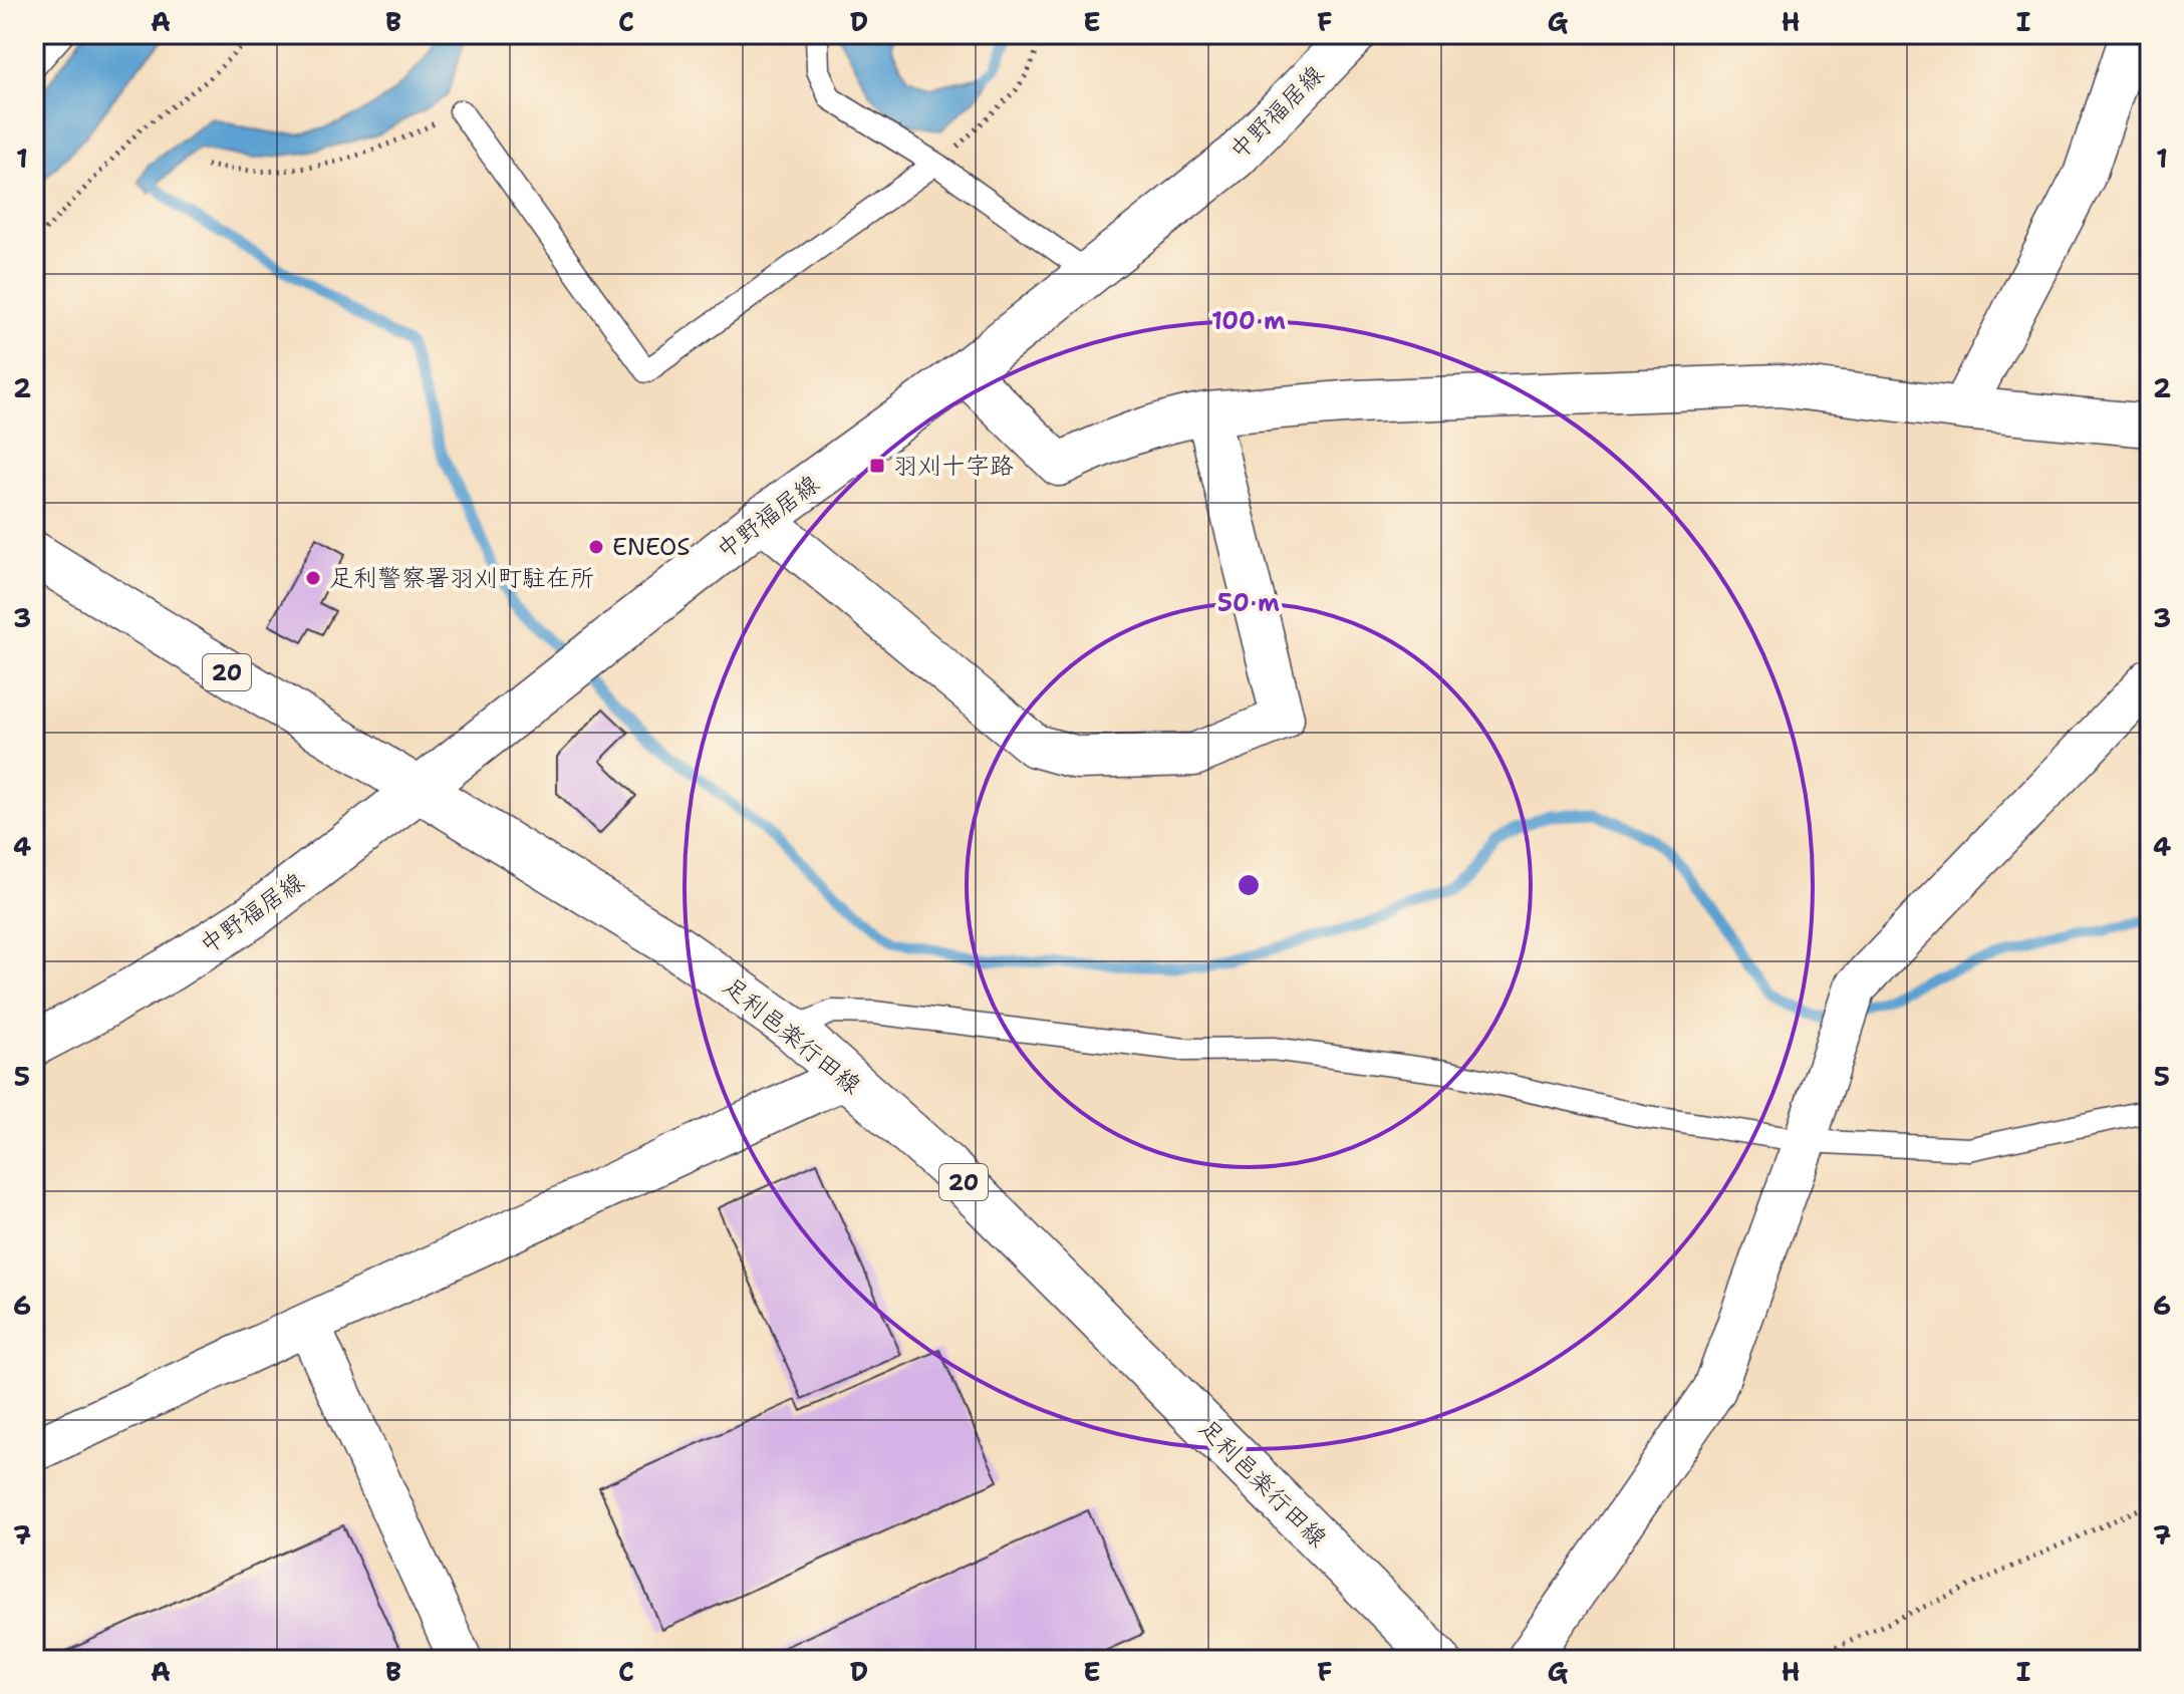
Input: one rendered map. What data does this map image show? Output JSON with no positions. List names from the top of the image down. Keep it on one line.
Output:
{"streets":{"main road":["中野福居線","20","足利邑楽行田線"]},"crossings":[["中野福居線","足利邑楽行田線"]],"places":{"transit":["羽刈十字路"],"other":["ENEOS","足利警察署羽刈町駐在所"]},"grid":{"columns":["A","B","C","D","E","F","G","H","I"],"rows":["1","2","3","4","5","6","7"]},"rings":["100 m","50 m"]}
